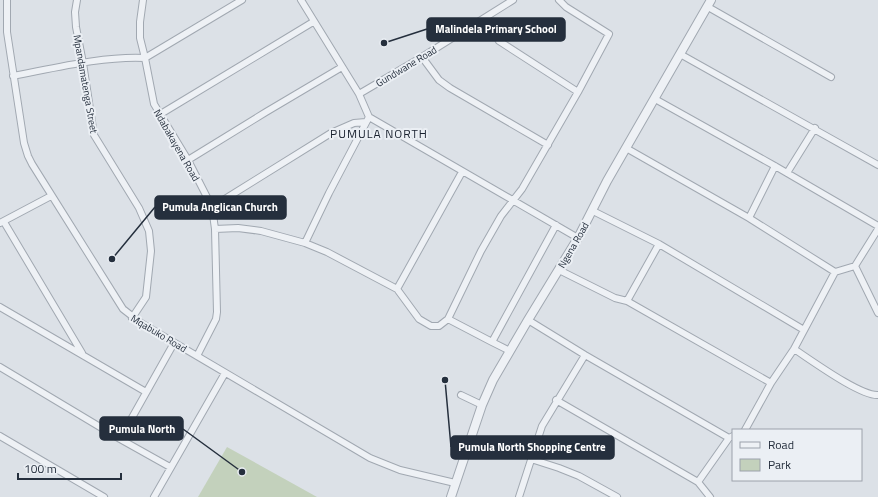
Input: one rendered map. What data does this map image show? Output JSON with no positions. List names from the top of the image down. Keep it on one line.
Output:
{"streets":{"street":["Gundwane Road","Mpandamatenga Street","Ndabakayena Road","Ngena Road","Mqabuko Road"]},"crossings":[["Mpandamatenga Street","Mqabuko Road"],["Ndabakayena Road","Mqabuko Road"],["Ngena Road","Mqabuko Road"]],"districts":["PUMULA NORTH"],"places":["Malindela Primary School","Pumula Anglican Church","Pumula North Shopping Centre","Pumula North"],"legend":["Road","Park"],"scale_bar":"100 m"}
